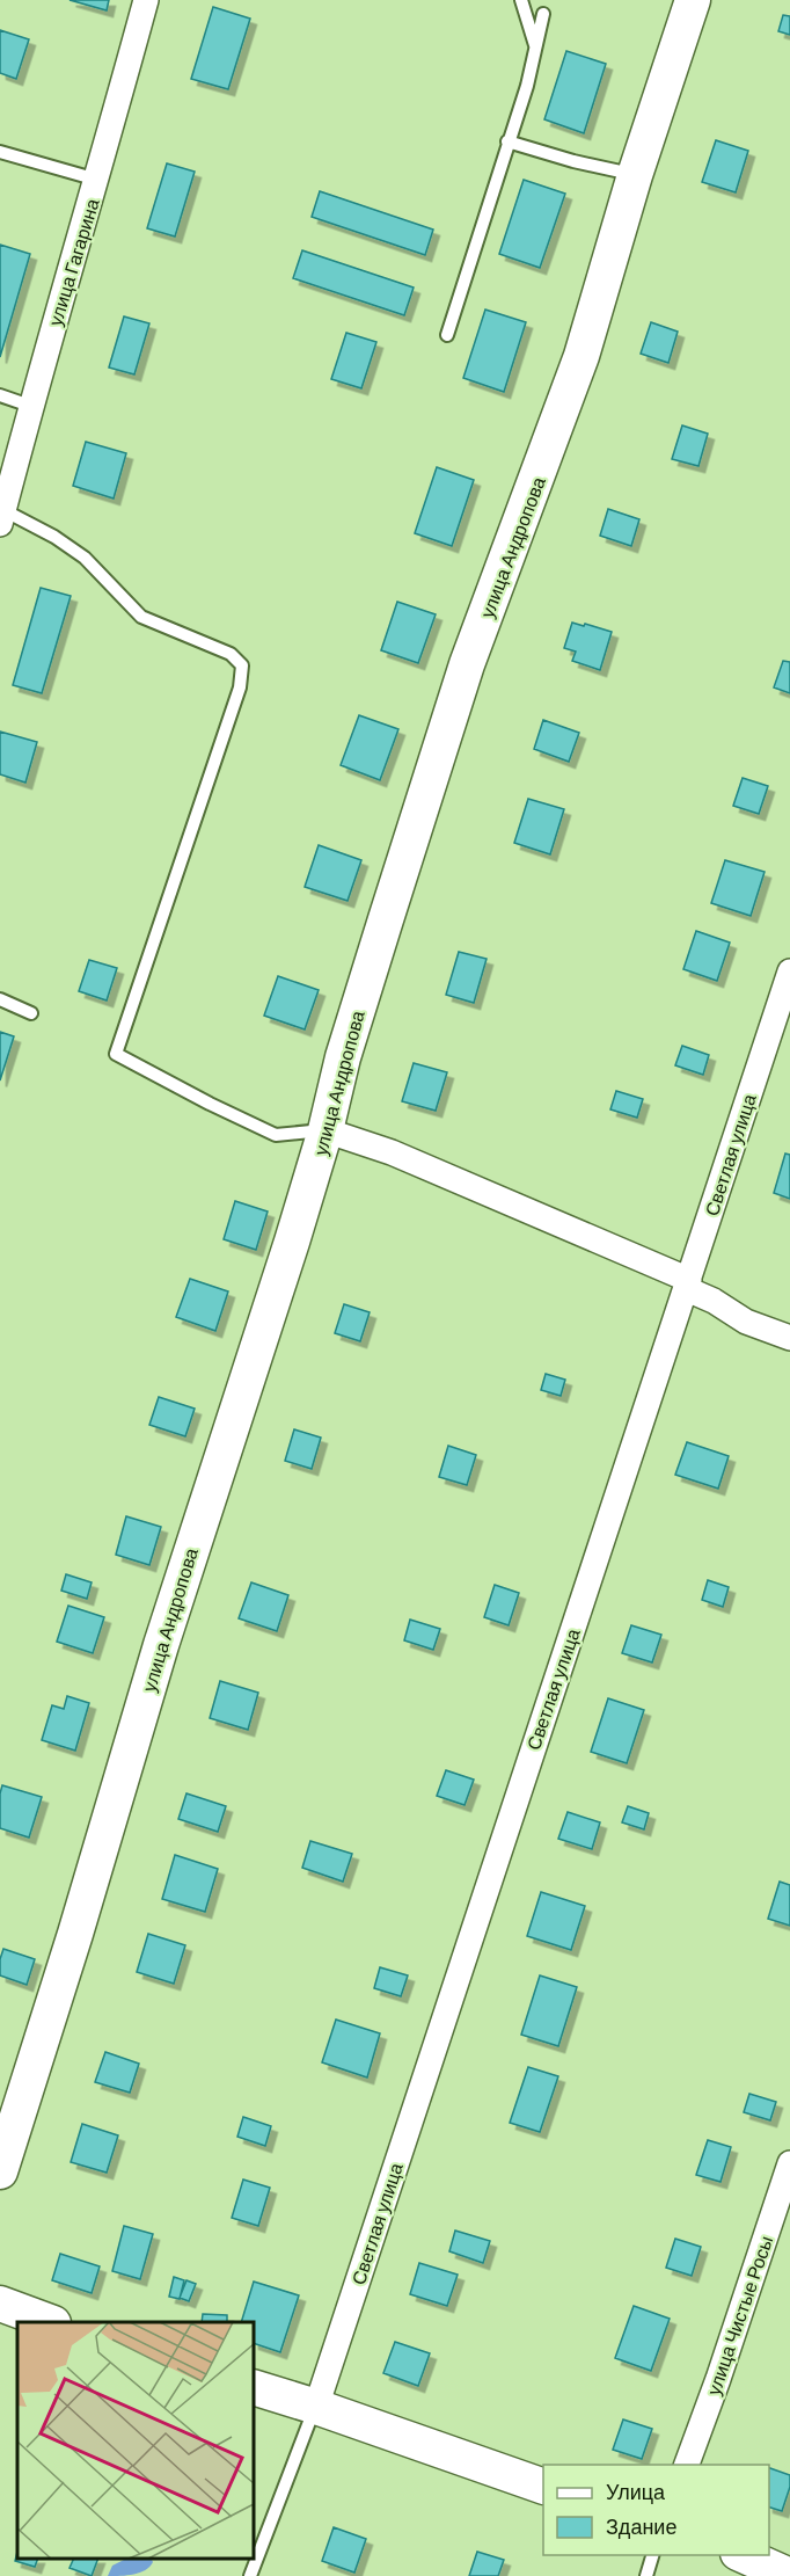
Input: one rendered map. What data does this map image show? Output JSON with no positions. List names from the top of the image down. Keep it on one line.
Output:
{"streets":{"street":["улица Гагарина","улица Андропова","Светлая улица","улица Чистые Росы"]},"legend":["Улица","Здание"]}
